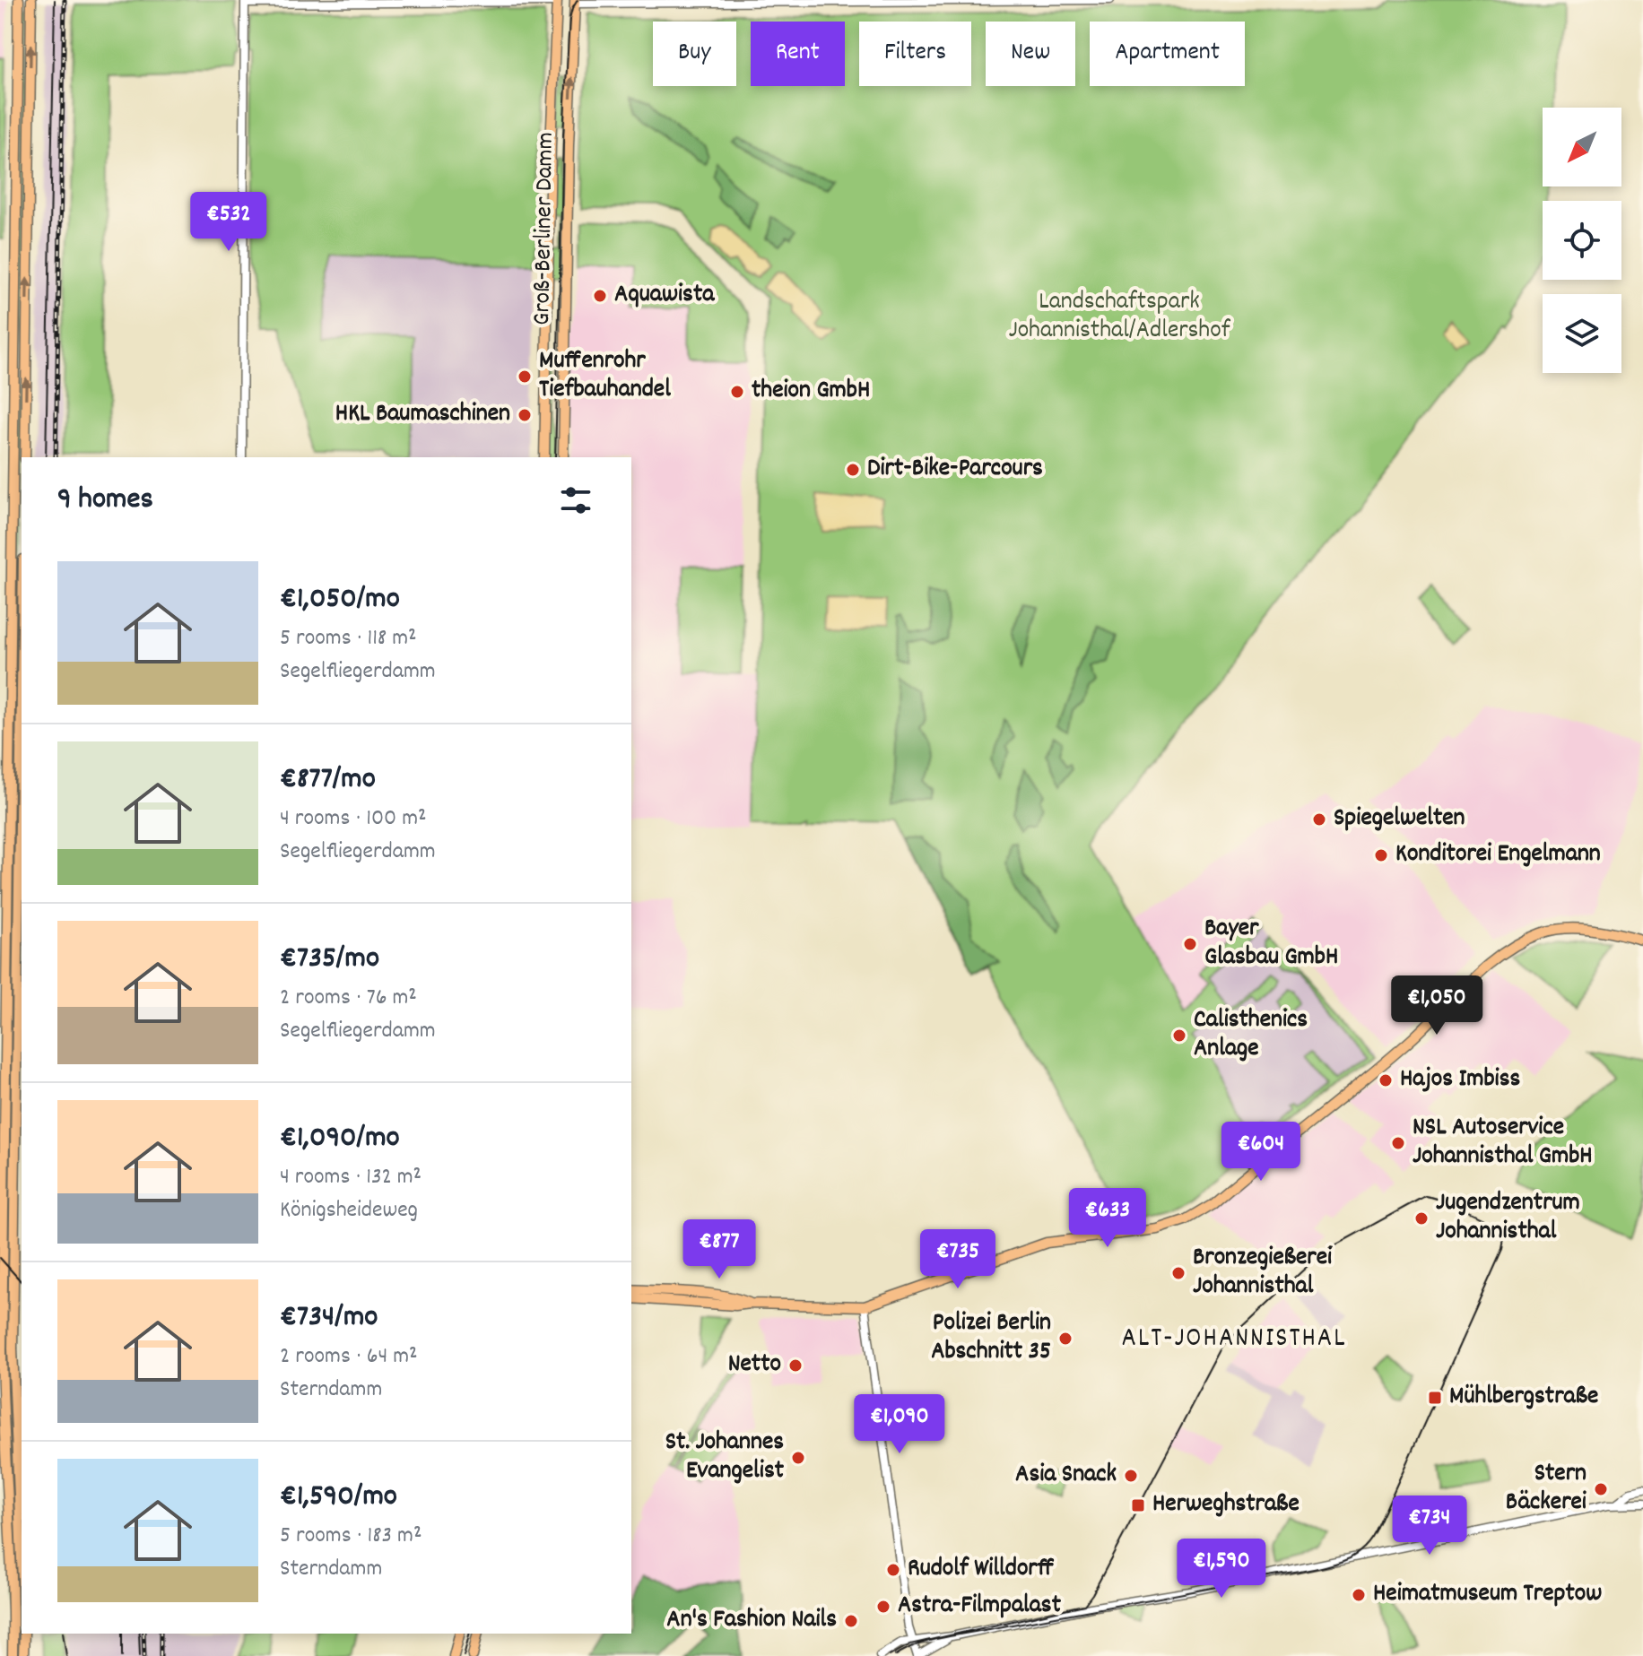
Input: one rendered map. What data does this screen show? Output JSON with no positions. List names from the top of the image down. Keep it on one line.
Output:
{"streets":{"main road":["Groß-Berliner Damm"]},"districts":["ALT-JOHANNISTHAL"],"parks":["Landschaftspark Johannisthal/Adlershof"],"places":{"other":["Aquawista","Muffenrohr Tiefbauhandel","theion GmbH","HKL Baumaschinen","Dirt-Bike-Parcours","Spiegelwelten","Konditorei Engelmann","Bayer Glasbau GmbH","Calisthenics Anlage","Hajos Imbiss","NSL Autoservice Johannisthal GmbH","Jugendzentrum Johannisthal","Bronzegießerei Johannisthal","Polizei Berlin Abschnitt 35","Netto","St. Johannes Evangelist","Asia Snack","Stern Bäckerei","Rudolf Willdorff","Heimatmuseum Treptow","Astra-Filmpalast","An's Fashion Nails"],"transit":["Mühlbergstraße","Herweghstraße"]},"north":"bottom left","page":{"chip":["Buy","Rent","Filters","New","Apartment"],"price":["€532","€1,050","€604","€633","€877","€735","€1,090","€734","€1,590"],"heading":"9 homes","list":[{"name":"€1,050/mo","note":"5 rooms · 118 m² · Segelfliegerdamm"},{"name":"€877/mo","note":"4 rooms · 100 m² · Segelfliegerdamm"},{"name":"€735/mo","note":"2 rooms · 76 m² · Segelfliegerdamm"},{"name":"€1,090/mo","note":"4 rooms · 132 m² · Königsheideweg"},{"name":"€734/mo","note":"2 rooms · 64 m² · Sterndamm"},{"name":"€1,590/mo","note":"5 rooms · 183 m² · Sterndamm"}]}}
